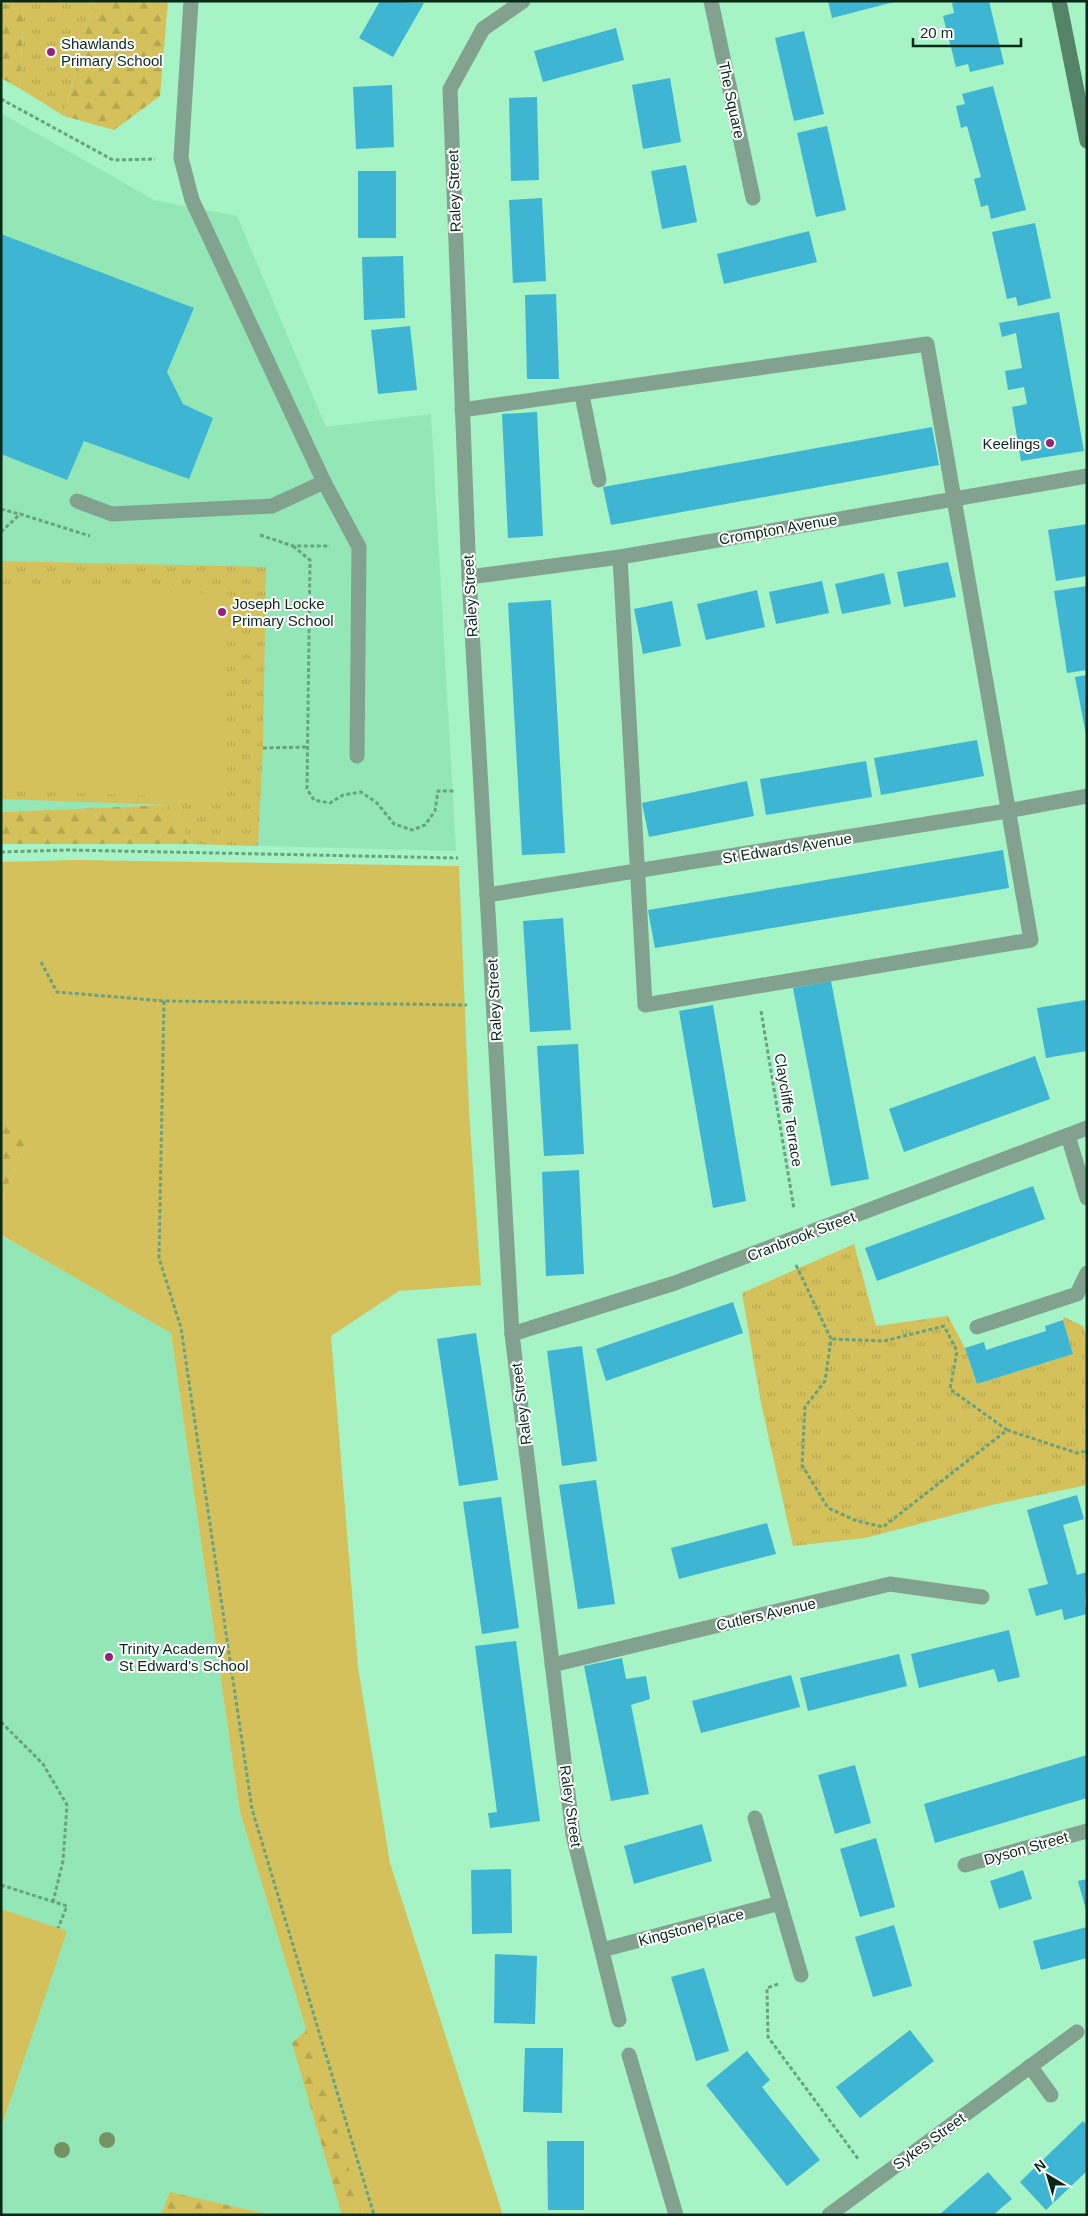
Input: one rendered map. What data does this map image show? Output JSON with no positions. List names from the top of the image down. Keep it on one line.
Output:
{"streets":{"street":["The Square","Raley Street","Crompton Avenue","St Edwards Avenue","Cranbrook Street","Cutlers Avenue","Dyson Street","Kingstone Place","Sykes Street"],"path":["Claycliffe Terrace"]},"crossings":[["Raley Street","Crompton Avenue"],["Raley Street","St Edwards Avenue"],["Raley Street","Cranbrook Street"],["Raley Street","Cutlers Avenue"],["Raley Street","Kingstone Place"],["Claycliffe Terrace","Cranbrook Street"]],"places":["Shawlands Primary School","Keelings","Joseph Locke Primary School","Trinity Academy St Edward's School"],"scale_bar":"20 m","north":"top left"}
